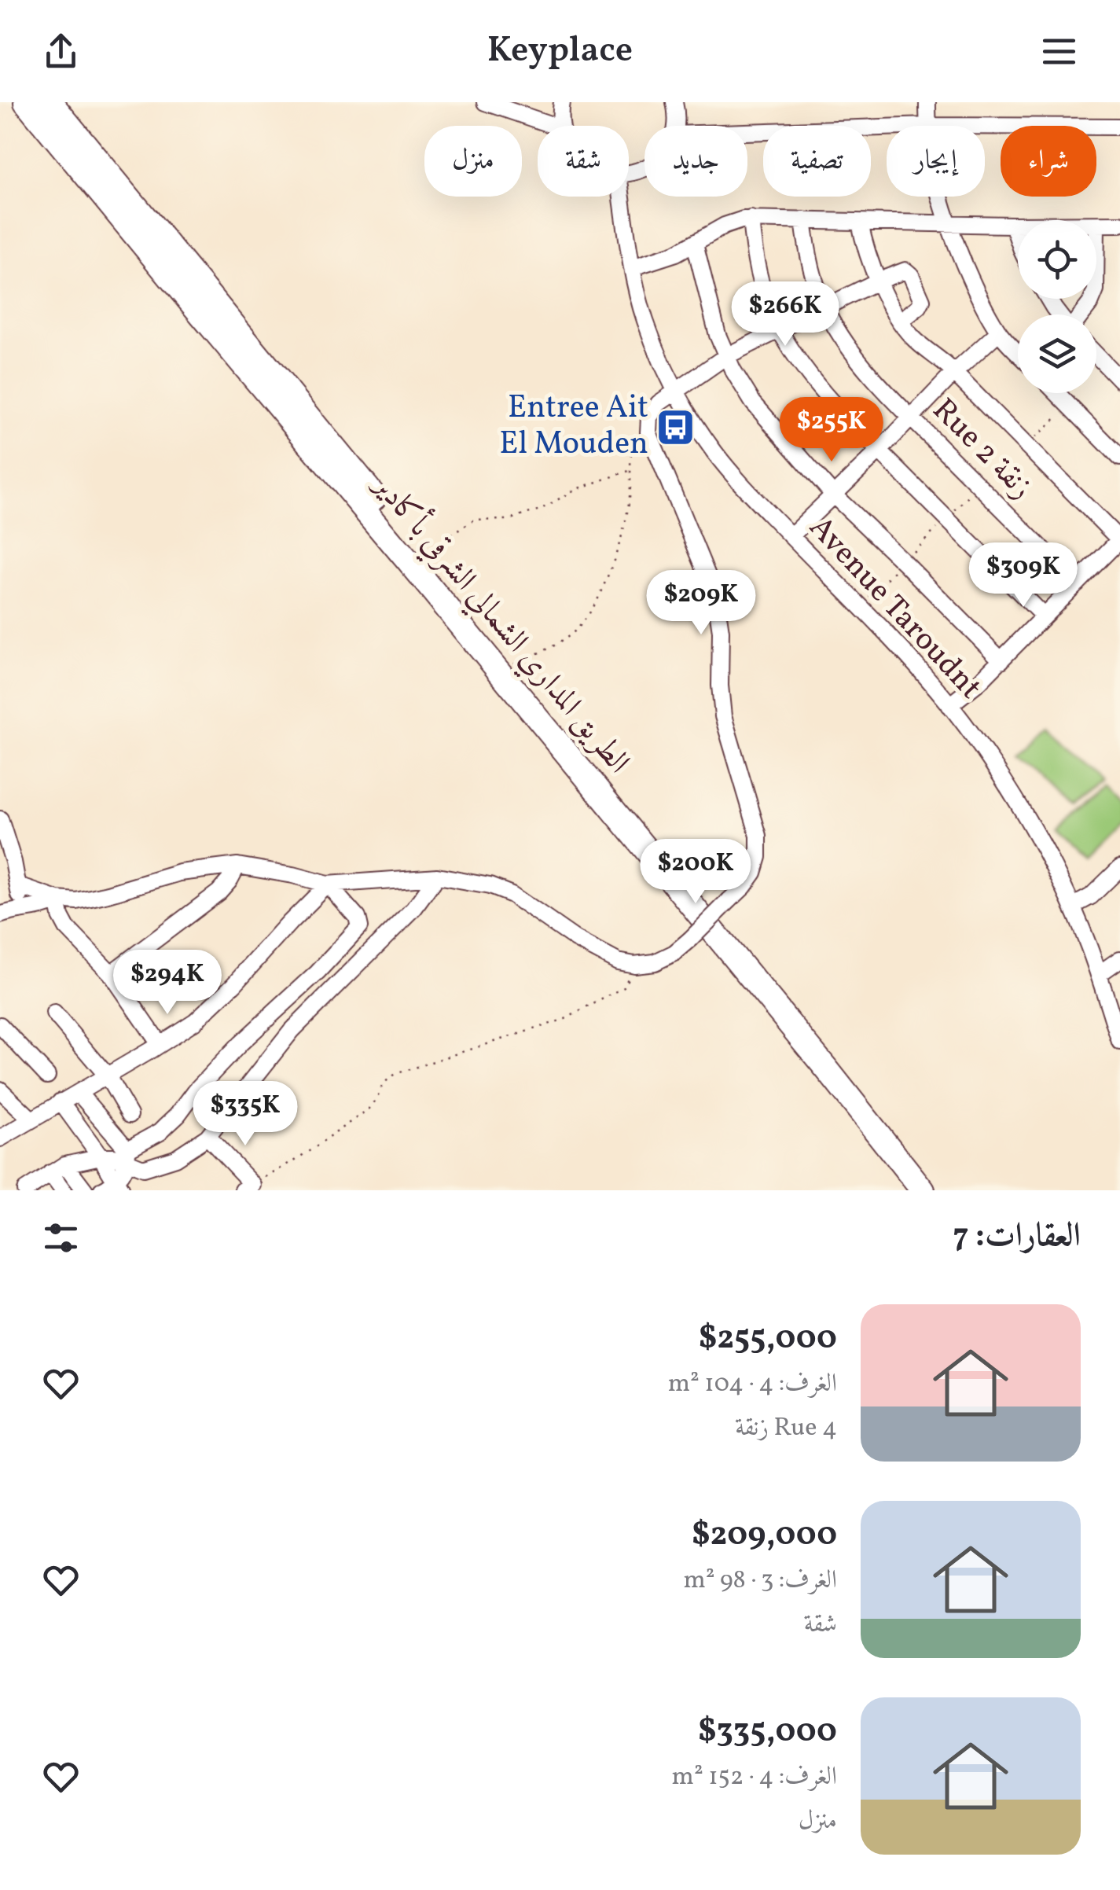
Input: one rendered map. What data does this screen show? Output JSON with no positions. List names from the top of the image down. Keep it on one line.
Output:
{"streets":{"highway":["الطريق المداري الشمالي الشرقي بأكادير"],"street":["Rue 2 زنقة","Avenue Taroudnt"]},"places":{"bus stop":["Entree Ait El Mouden"]},"page":{"header":"Keyplace","chip":["شراء","إيجار","تصفية","جديد","شقة","منزل"],"price":["$266K","$255K","$309K","$209K","$200K","$294K","$335K"],"heading":"العقارات: 7","list":[{"name":"$255,000","note":"الغرف: 4 · 104 m² · Rue 4 زنقة"},{"name":"$209,000","note":"الغرف: 3 · 98 m² · شقة"},{"name":"$335,000","note":"الغرف: 4 · 152 m² · منزل"}]}}
